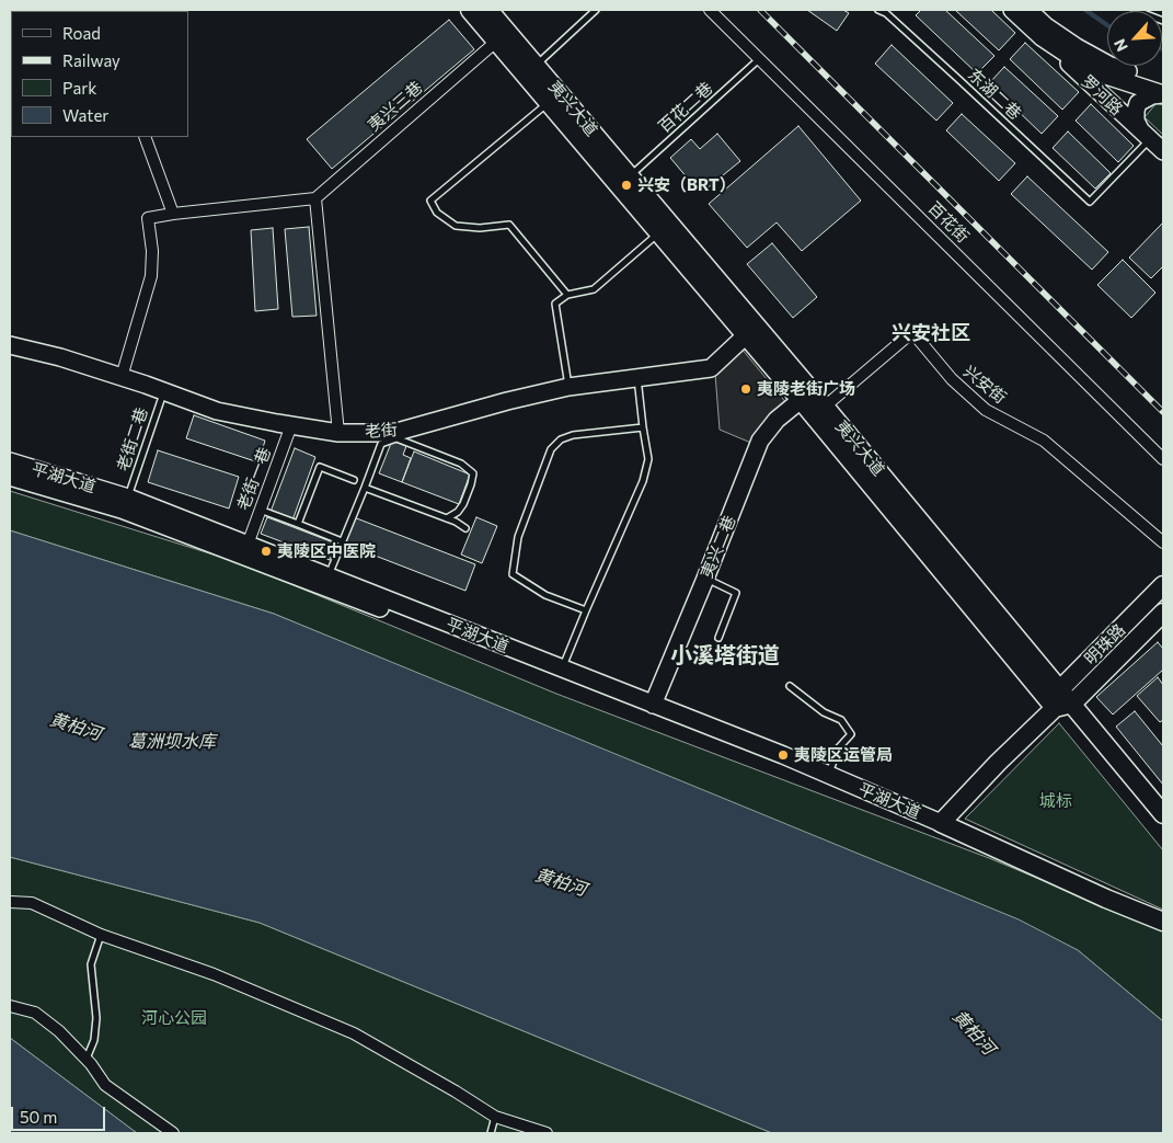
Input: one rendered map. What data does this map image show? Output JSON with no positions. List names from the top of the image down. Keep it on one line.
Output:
{"streets":{"main road":["罗河路","夷兴大道","老街","平湖大道","夷兴二巷","明珠路"],"street":["夷兴三巷","百花街","兴安街","老街一巷"],"lane":["东湖二巷","百花二巷","老街二巷"]},"crossings":[["东湖二巷","罗河路"],["夷兴三巷","夷兴大道"],["百花二巷","夷兴大道"],["百花二巷","百花街"],["夷兴大道","兴安街"],["夷兴大道","老街"],["夷兴大道","夷兴二巷"],["夷兴大道","明珠路"],["老街","老街二巷"],["老街","老街一巷"],["老街二巷","平湖大道"],["平湖大道","老街一巷"],["平湖大道","夷兴二巷"],["平湖大道","明珠路"]],"districts":["兴安社区","小溪塔街道"],"water":["黄柏河","葛洲坝水库"],"parks":["城标","河心公园"],"places":["兴安（BRT）","夷陵老街广场","夷陵区中医院","夷陵区运管局"],"legend":["Road","Railway","Park","Water"],"scale_bar":"50 m","north":"bottom left"}
